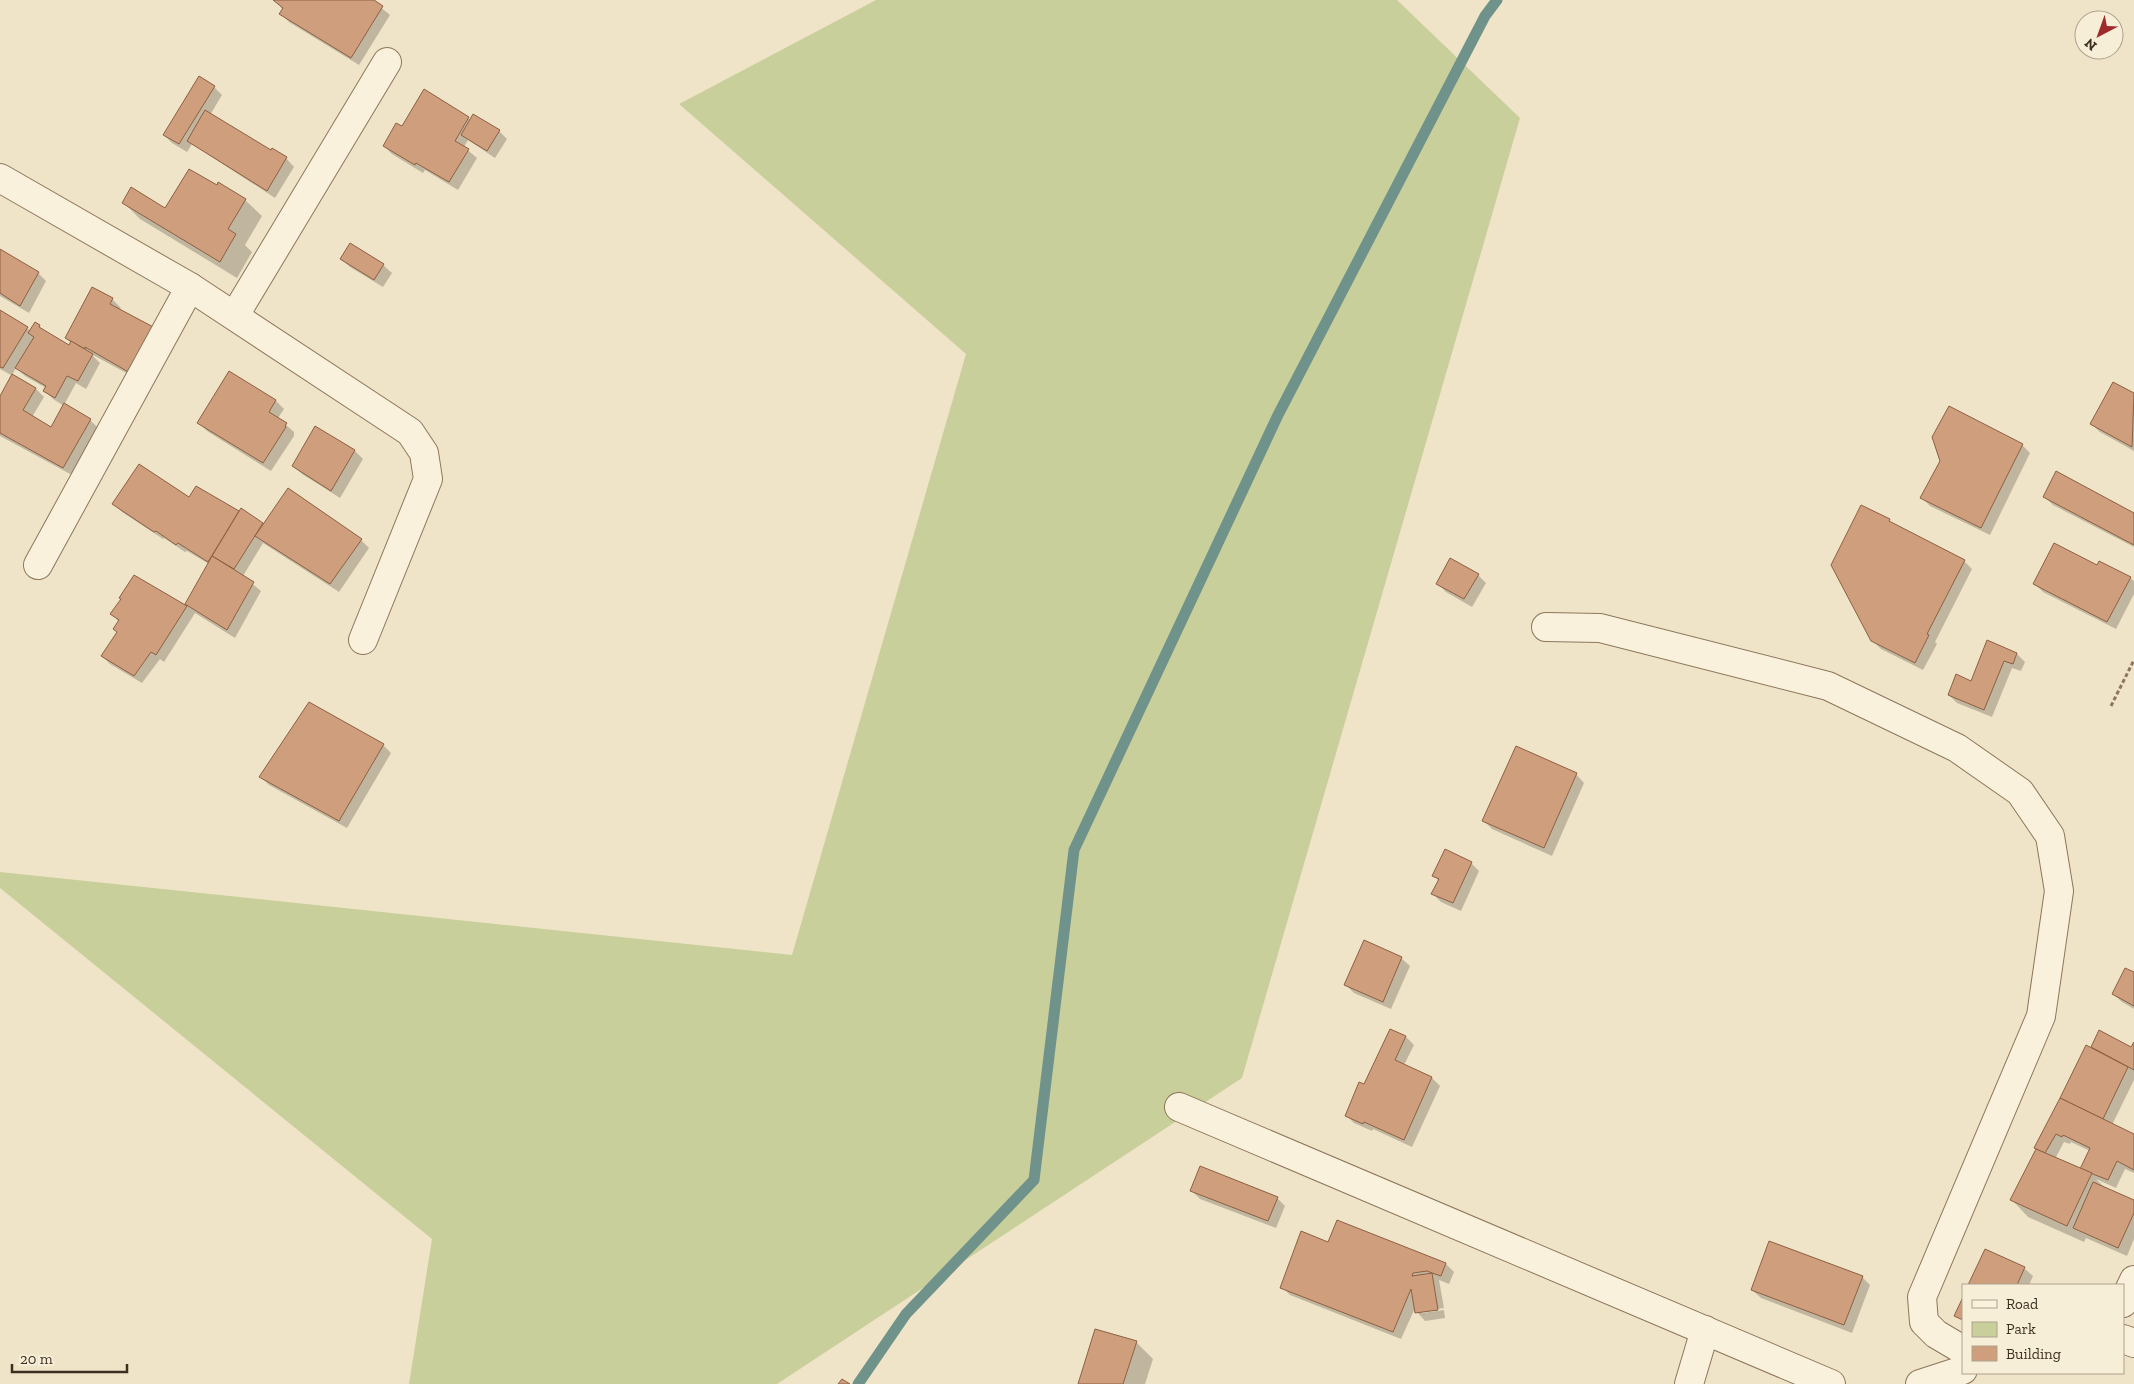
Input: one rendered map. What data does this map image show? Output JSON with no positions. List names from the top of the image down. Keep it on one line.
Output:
{"legend":["Road","Park","Building"],"scale_bar":"20 m","north":"bottom left"}
